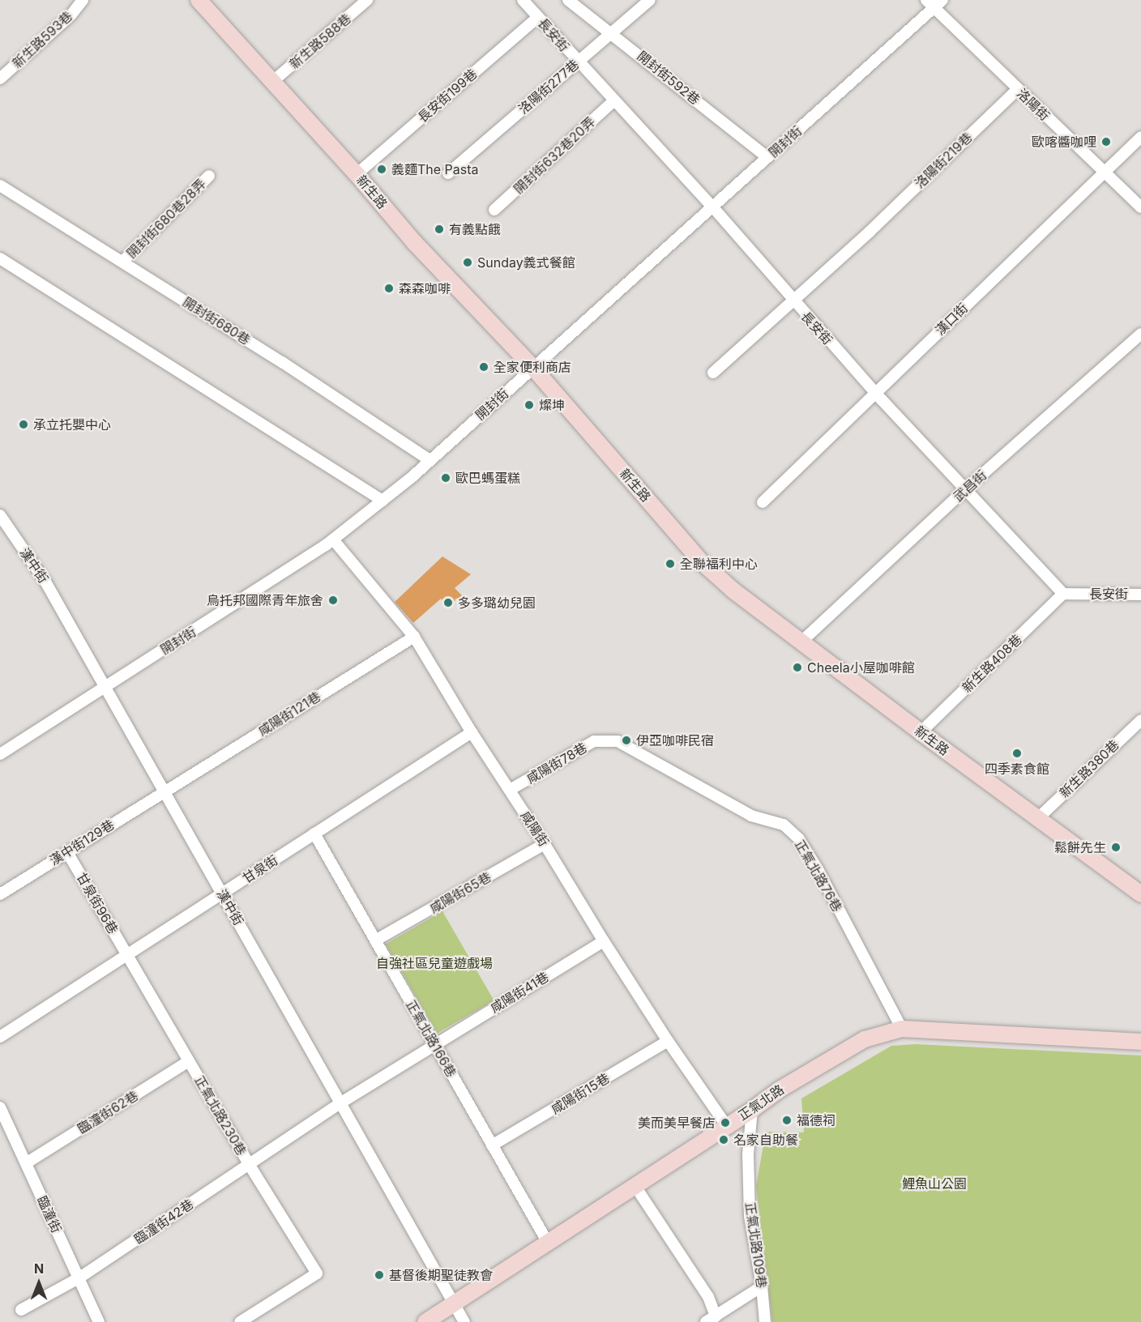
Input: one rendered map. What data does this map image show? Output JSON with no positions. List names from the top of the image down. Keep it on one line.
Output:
{"streets":{"street":["長安街","新生路593巷","新生路588巷","開封街592巷","洛陽街277巷","長安街199巷","洛陽街","開封街","開封街632巷20弄","洛陽街219巷","新生路","開封街680巷28弄","漢口街","開封街680巷","武昌街","漢中街","新生路408巷","咸陽街121巷","咸陽街78巷","新生路380巷","咸陽街","漢中街129巷","甘泉街","正氣北路76巷","咸陽街65巷","甘泉街96巷","咸陽街41巷","正氣北路166巷","咸陽街15巷","正氣北路","臨潼街62巷","正氣北路230巷","臨潼街","臨潼街42巷","正氣北路109巷"]},"crossings":[["長安街","洛陽街277巷"],["長安街","長安街199巷"],["長安街","開封街"],["長安街","開封街632巷20弄"],["長安街","洛陽街219巷"],["長安街","漢口街"],["長安街","武昌街"],["長安街","新生路408巷"],["新生路588巷","新生路"],["開封街592巷","洛陽街277巷"],["開封街592巷","開封街"],["長安街199巷","新生路"],["洛陽街","開封街"],["洛陽街","洛陽街219巷"],["洛陽街","漢口街"],["開封街","新生路"],["開封街","開封街680巷"],["開封街","漢中街"],["開封街","咸陽街"],["新生路","武昌街"],["新生路","新生路408巷"],["新生路","新生路380巷"],["開封街680巷28弄","開封街680巷"],["漢中街","咸陽街121巷"],["漢中街","漢中街129巷"],["漢中街","甘泉街"],["漢中街","咸陽街41巷"],["漢中街","正氣北路"],["漢中街","臨潼街42巷"],["咸陽街121巷","咸陽街"],["咸陽街121巷","漢中街129巷"],["咸陽街78巷","咸陽街"],["咸陽街78巷","正氣北路76巷"],["咸陽街","甘泉街"],["咸陽街","咸陽街65巷"],["咸陽街","咸陽街41巷"],["咸陽街","咸陽街15巷"],["咸陽街","正氣北路"],["漢中街129巷","甘泉街96巷"],["甘泉街","甘泉街96巷"],["甘泉街","正氣北路166巷"],["甘泉街","正氣北路230巷"],["正氣北路76巷","正氣北路"],["咸陽街65巷","正氣北路166巷"],["甘泉街96巷","正氣北路230巷"],["咸陽街41巷","正氣北路166巷"],["咸陽街41巷","臨潼街42巷"],["正氣北路166巷","咸陽街15巷"],["正氣北路166巷","正氣北路"],["正氣北路","正氣北路109巷"],["臨潼街62巷","正氣北路230巷"],["臨潼街62巷","臨潼街"],["正氣北路230巷","臨潼街42巷"],["臨潼街","臨潼街42巷"]],"parks":["自強社區兒童遊戲場","鯉魚山公園"],"places":["歐喀醬咖哩","義麵The Pasta","有義點餓","Sunday義式餐館","森森咖啡","全家便利商店","燦坤","承立托嬰中心","歐巴螞蛋糕","全聯福利中心","烏托邦國際青年旅舍","多多璐幼兒園","Cheela小屋咖啡館","伊亞咖啡民宿","四季素食館","鬆餅先生","福德祠","美而美早餐店","名家自助餐","基督後期聖徒教會"],"north":"top"}
